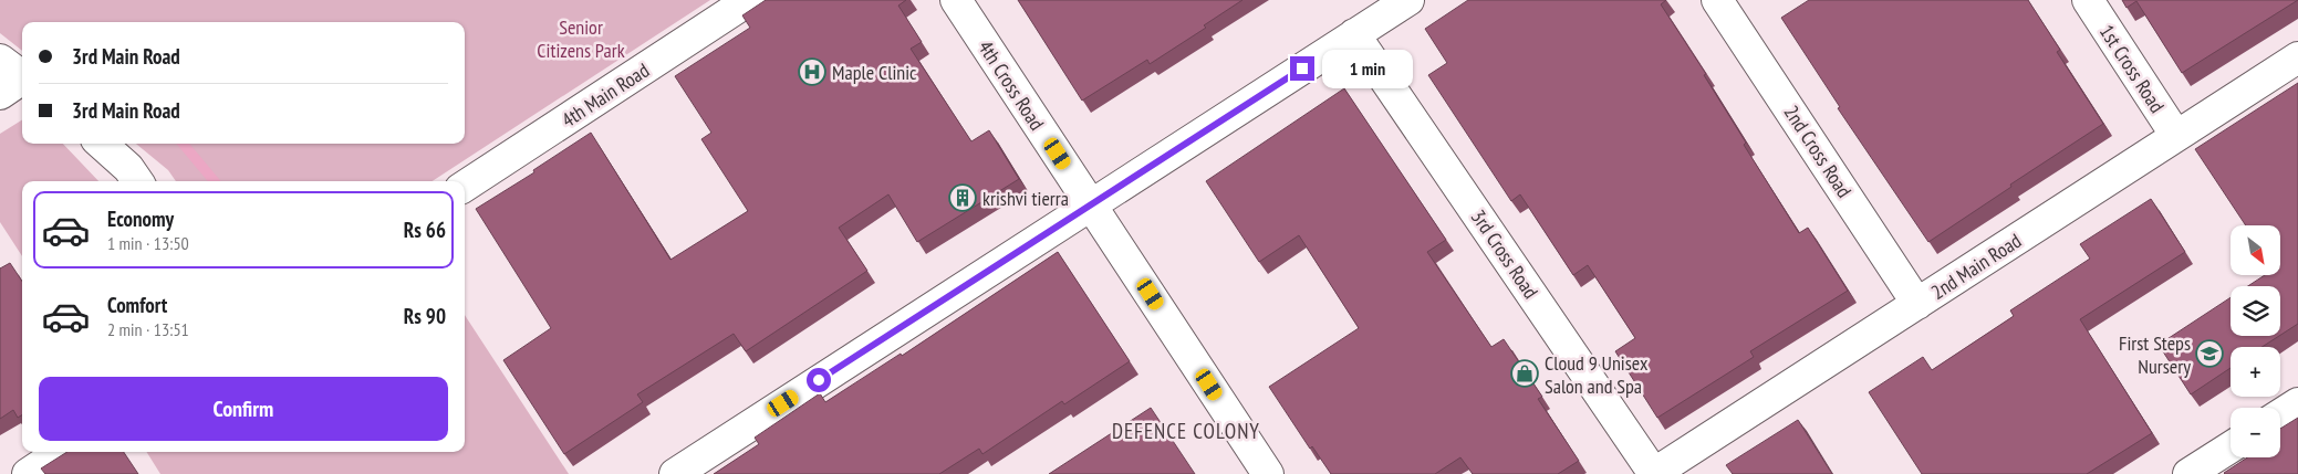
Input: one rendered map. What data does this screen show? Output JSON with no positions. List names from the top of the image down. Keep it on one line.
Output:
{"streets":{"street":["1st Cross Road","4th Cross Road","4th Main Road","2nd Cross Road","3rd Cross Road","2nd Main Road"]},"crossings":[["1st Cross Road","2nd Main Road"],["2nd Cross Road","2nd Main Road"],["3rd Cross Road","2nd Main Road"]],"districts":["DEFENCE COLONY"],"parks":["Senior Citizens Park"],"places":{"hospital":["Maple Clinic"],"building":["krishvi tierra"],"school or university":["First Steps Nursery"],"shop":["Cloud 9 Unisex Salon and Spa"]},"north":"bottom right","page":{"banner":["3rd Main Road","3rd Main Road"],"bubble":"1 min","list":[{"name":"Economy","note":"1 min · 13:50","value":"Rs 66"},{"name":"Comfort","note":"2 min · 13:51","value":"Rs 90"}],"map_buttons":["+","−"],"buttons":"Confirm"}}
